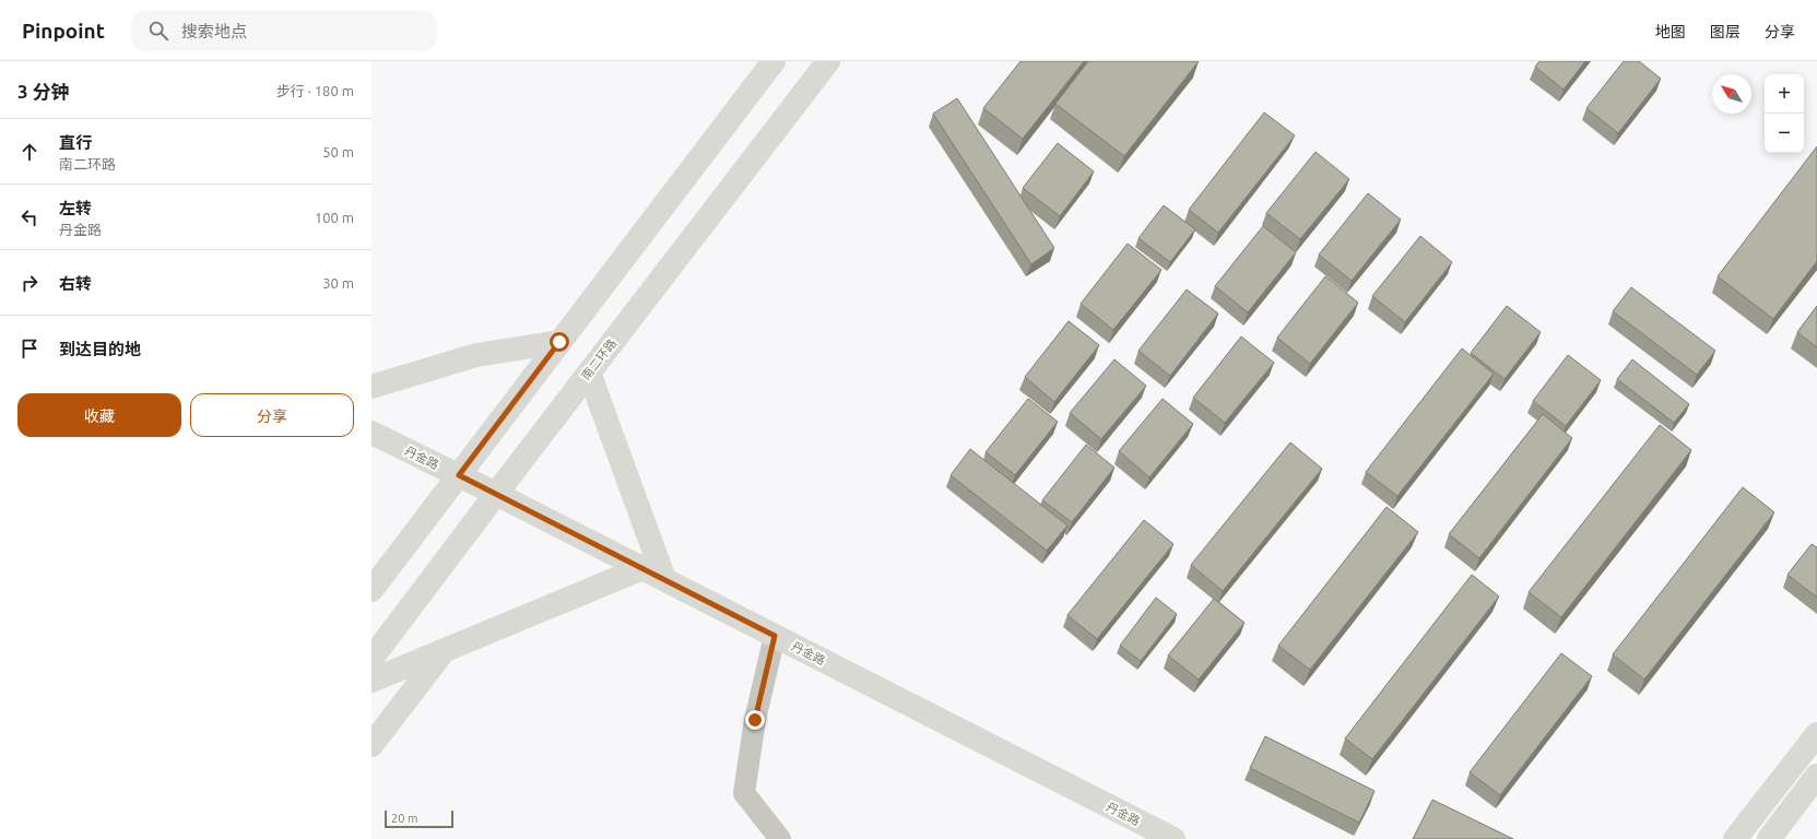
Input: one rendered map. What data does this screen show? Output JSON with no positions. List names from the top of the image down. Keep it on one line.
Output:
{"streets":{"main road":["南二环路","丹金路"]},"crossings":[["南二环路","丹金路"]],"scale_bar":"20 m","north":"top left","page":{"header":"Pinpoint","search":"搜索地点","nav":["地图","图层","分享"],"heading":["3 分钟","步行 · 180 m"],"map_buttons":["+","−"],"list":[["直行","南二环路","50 m"],["左转","丹金路","100 m"],["右转","30 m"],"到达目的地"],"buttons":["收藏","分享"],"scale":"20 m"}}
